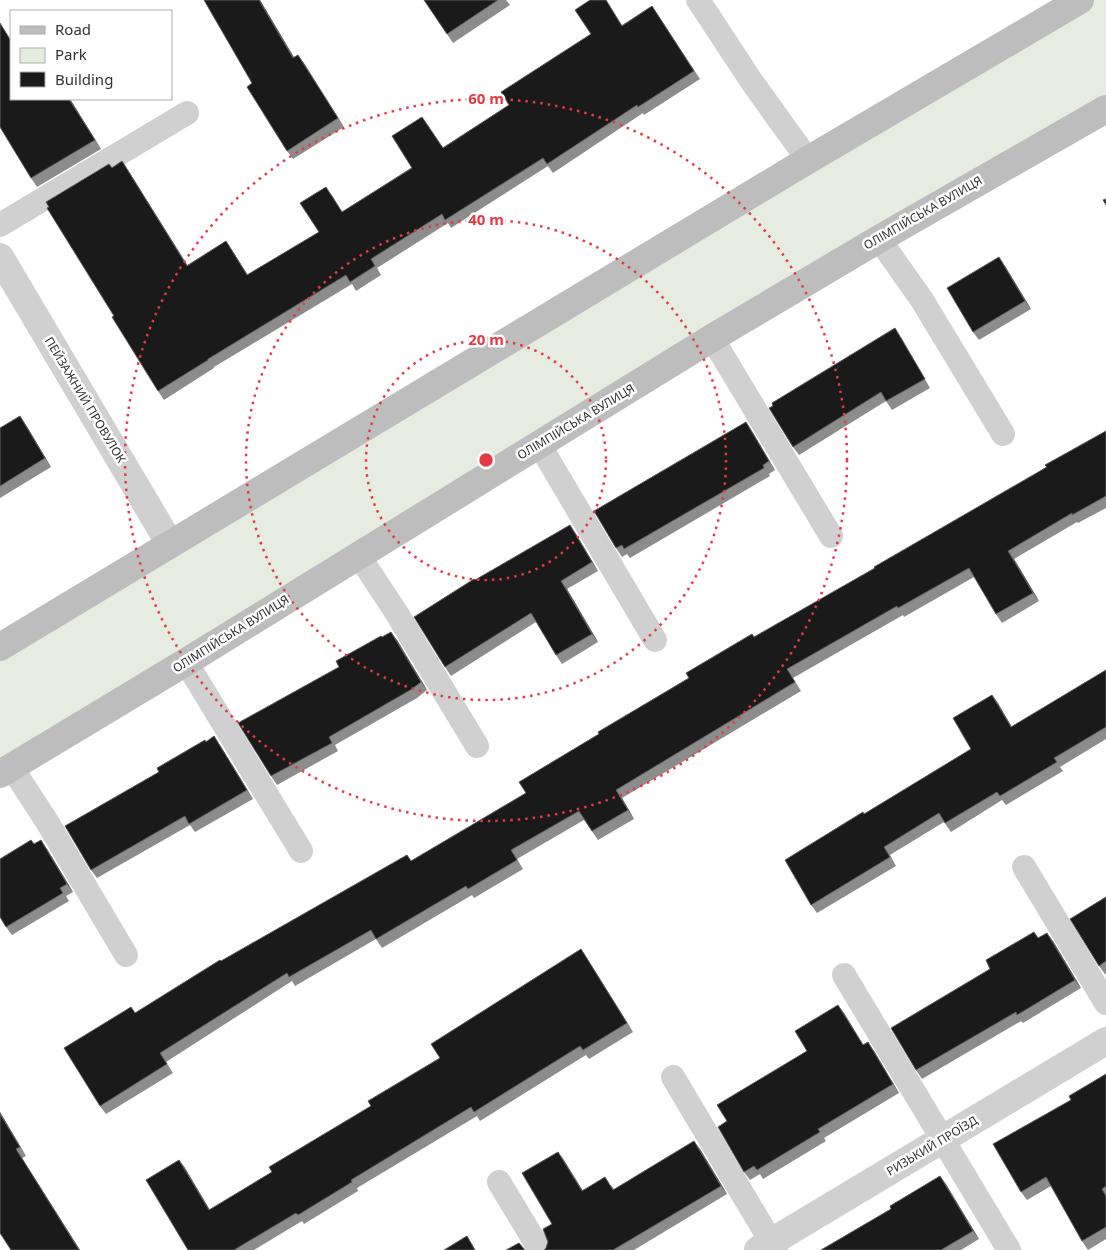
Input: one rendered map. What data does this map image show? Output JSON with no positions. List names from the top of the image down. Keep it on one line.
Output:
{"streets":{"main road":["ОЛІМПІЙСЬКА ВУЛИЦЯ"],"street":["ПЕЙЗАЖНИЙ ПРОВУЛОК","РИЗЬКИЙ ПРОЇЗД"]},"legend":["Road","Park","Building"],"rings":["60 m","40 m","20 m"]}
